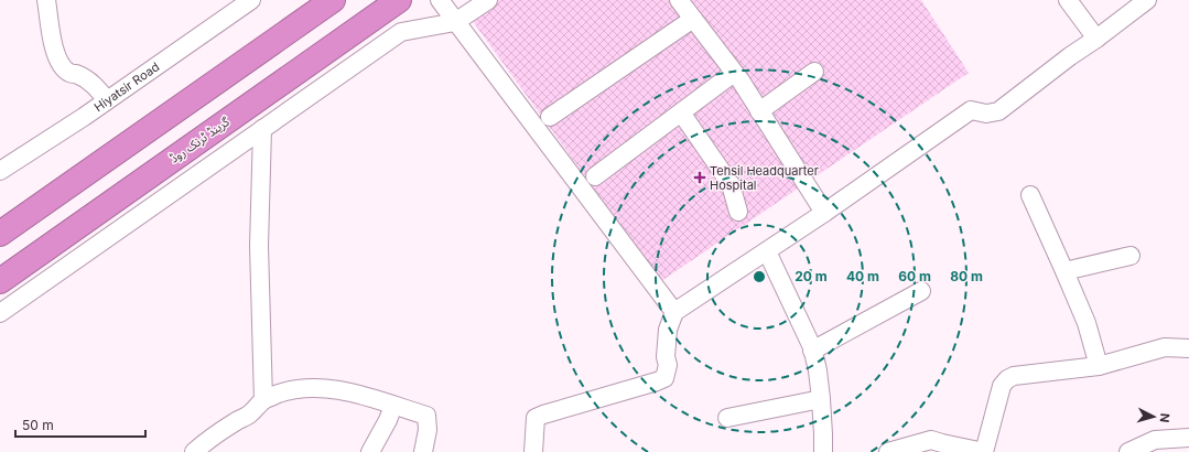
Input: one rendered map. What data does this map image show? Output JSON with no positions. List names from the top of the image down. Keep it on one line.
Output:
{"streets":{"highway":["گرینڈ ٹرنک روڈ"],"street":["Hiyatsir Road"]},"places":{"health":["Tehsil Headquarter Hospital"]},"scale_bar":"50 m","north":"right","rings":["20 m","40 m","60 m","80 m"]}
